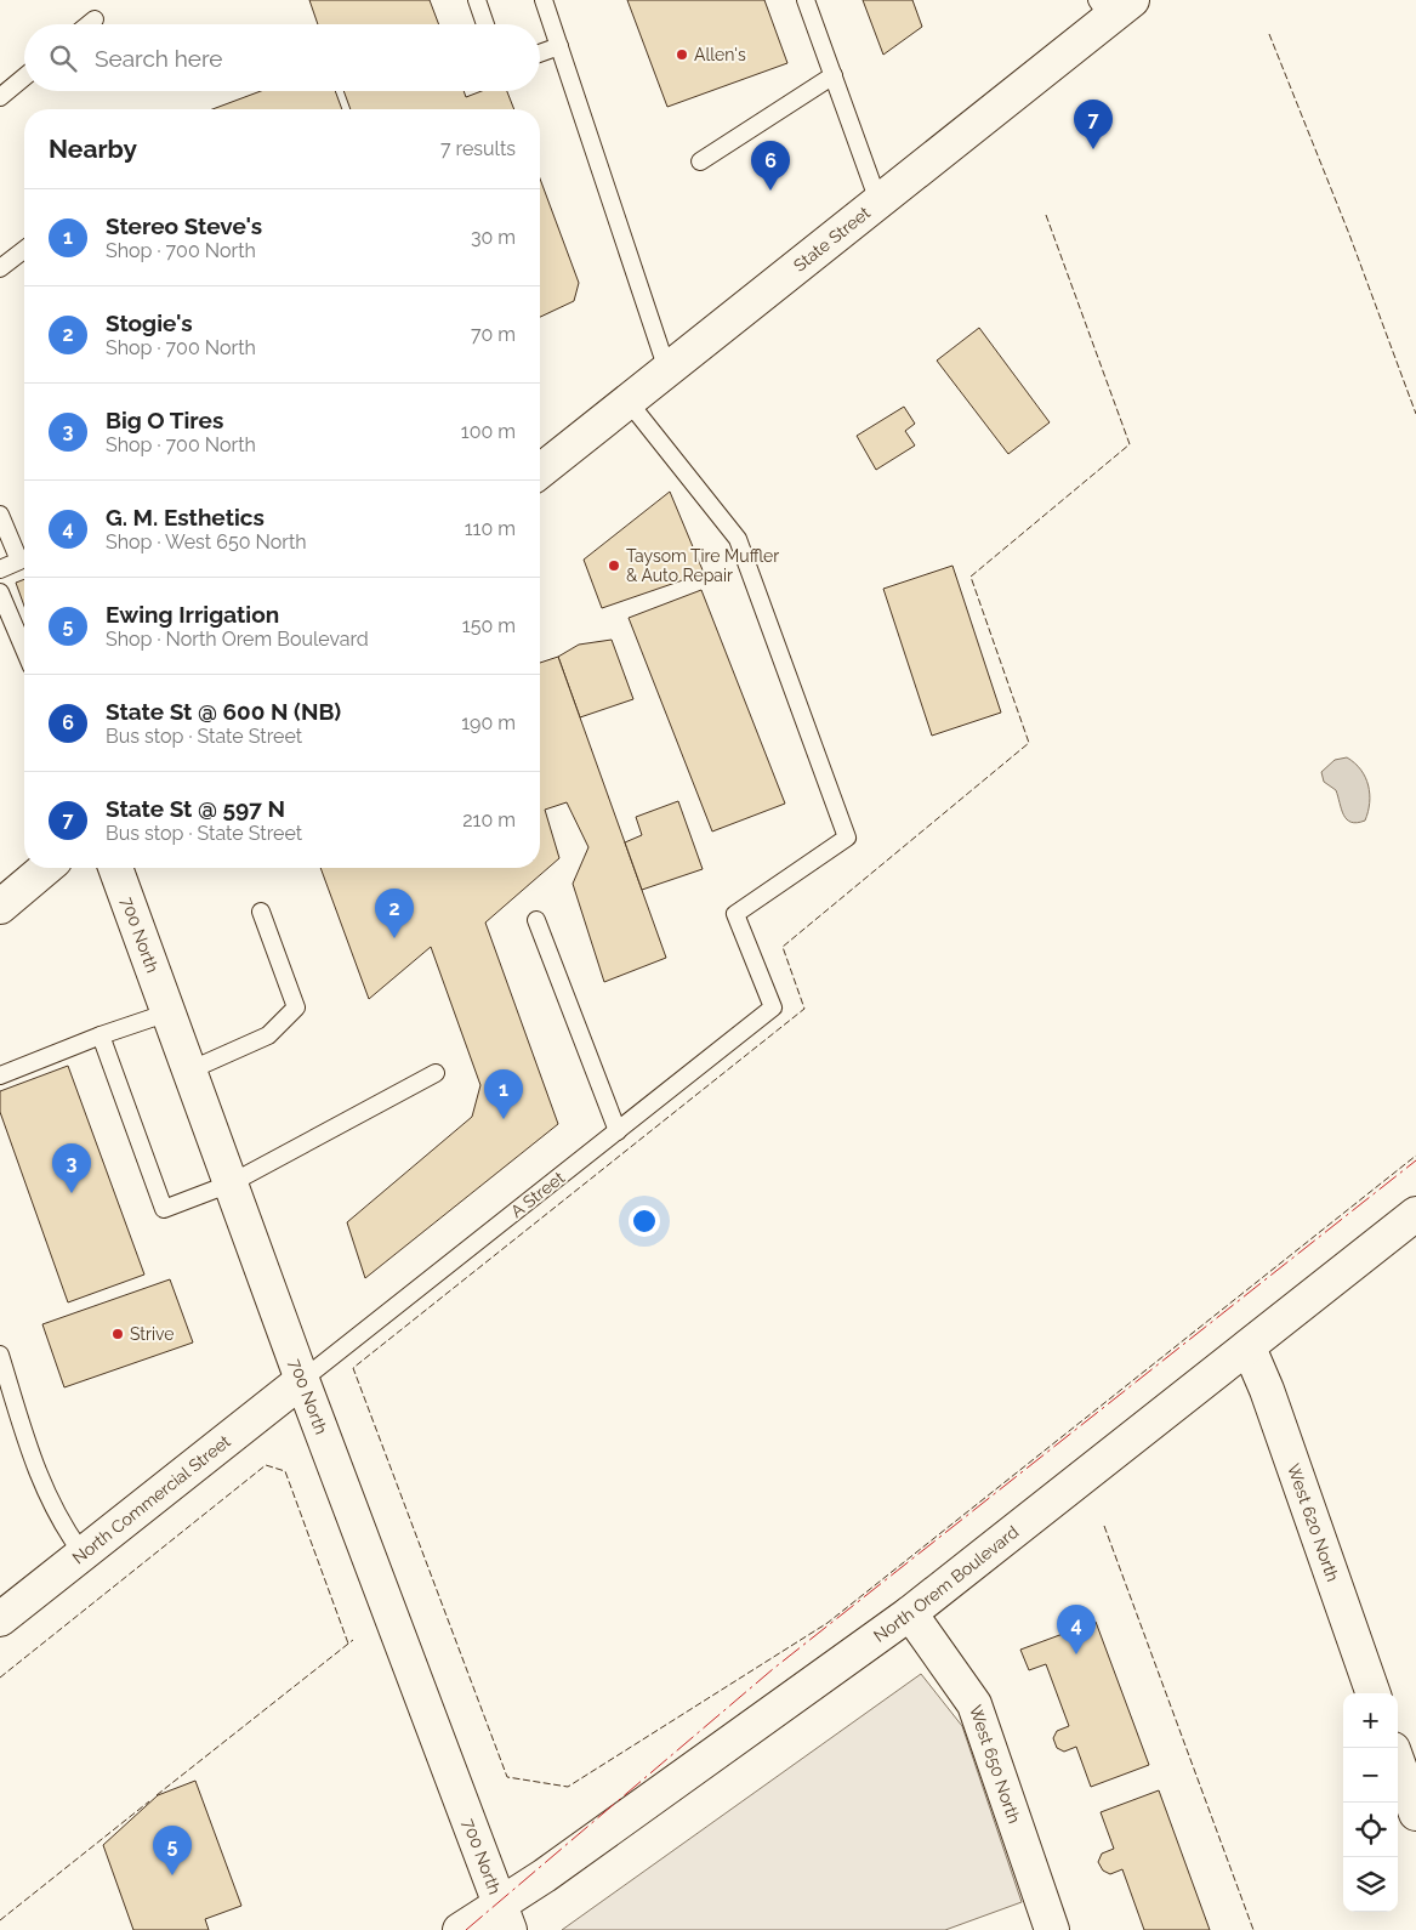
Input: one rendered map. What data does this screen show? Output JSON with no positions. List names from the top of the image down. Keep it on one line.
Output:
{"streets":{"street":["State Street","700 North","North Commercial Street","West 620 North","North Orem Boulevard","West 650 North"],"lane":["A Street"]},"crossings":[["State Street","A Street"],["700 North","A Street"],["700 North","North Commercial Street"],["700 North","North Orem Boulevard"],["A Street","North Commercial Street"],["West 620 North","North Orem Boulevard"],["North Orem Boulevard","West 650 North"]],"places":["Allen's","Taysom Tire Muffler & Auto Repair","Strive"],"page":{"search":"Search here","pins":["7","6","2","1","3","4","5"],"heading":["Nearby","7 results"],"list":[{"mark":"1","name":"Stereo Steve's","note":"Shop · 700 North","value":"30 m"},{"mark":"2","name":"Stogie's","note":"Shop · 700 North","value":"70 m"},{"mark":"3","name":"Big O Tires","note":"Shop · 700 North","value":"100 m"},{"mark":"4","name":"G. M. Esthetics","note":"Shop · West 650 North","value":"110 m"},{"mark":"5","name":"Ewing Irrigation","note":"Shop · North Orem Boulevard","value":"150 m"},{"mark":"6","name":"State St @ 600 N (NB)","note":"Bus stop · State Street","value":"190 m"},{"mark":"7","name":"State St @ 597 N","note":"Bus stop · State Street","value":"210 m"}],"map_buttons":["+","−"]}}
